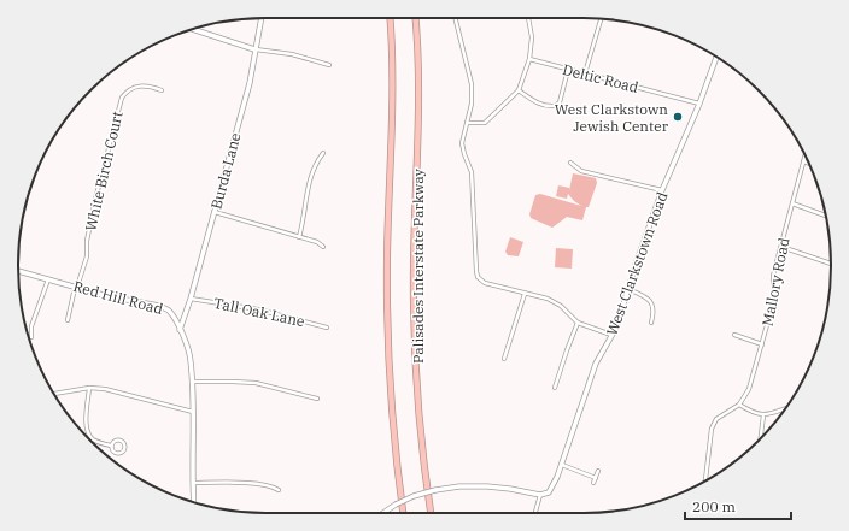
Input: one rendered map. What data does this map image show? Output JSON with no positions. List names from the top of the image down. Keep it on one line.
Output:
{"streets":{"highway":["Palisades Interstate Parkway"],"street":["Deltic Road","White Birch Court","Burda Lane","West Clarkstown Road","Mallory Road","Red Hill Road","Tall Oak Lane"]},"crossings":[["Deltic Road","West Clarkstown Road"],["White Birch Court","Red Hill Road"],["Burda Lane","Red Hill Road"],["Burda Lane","Tall Oak Lane"]],"places":["West Clarkstown Jewish Center"],"scale_bar":"200 m"}
